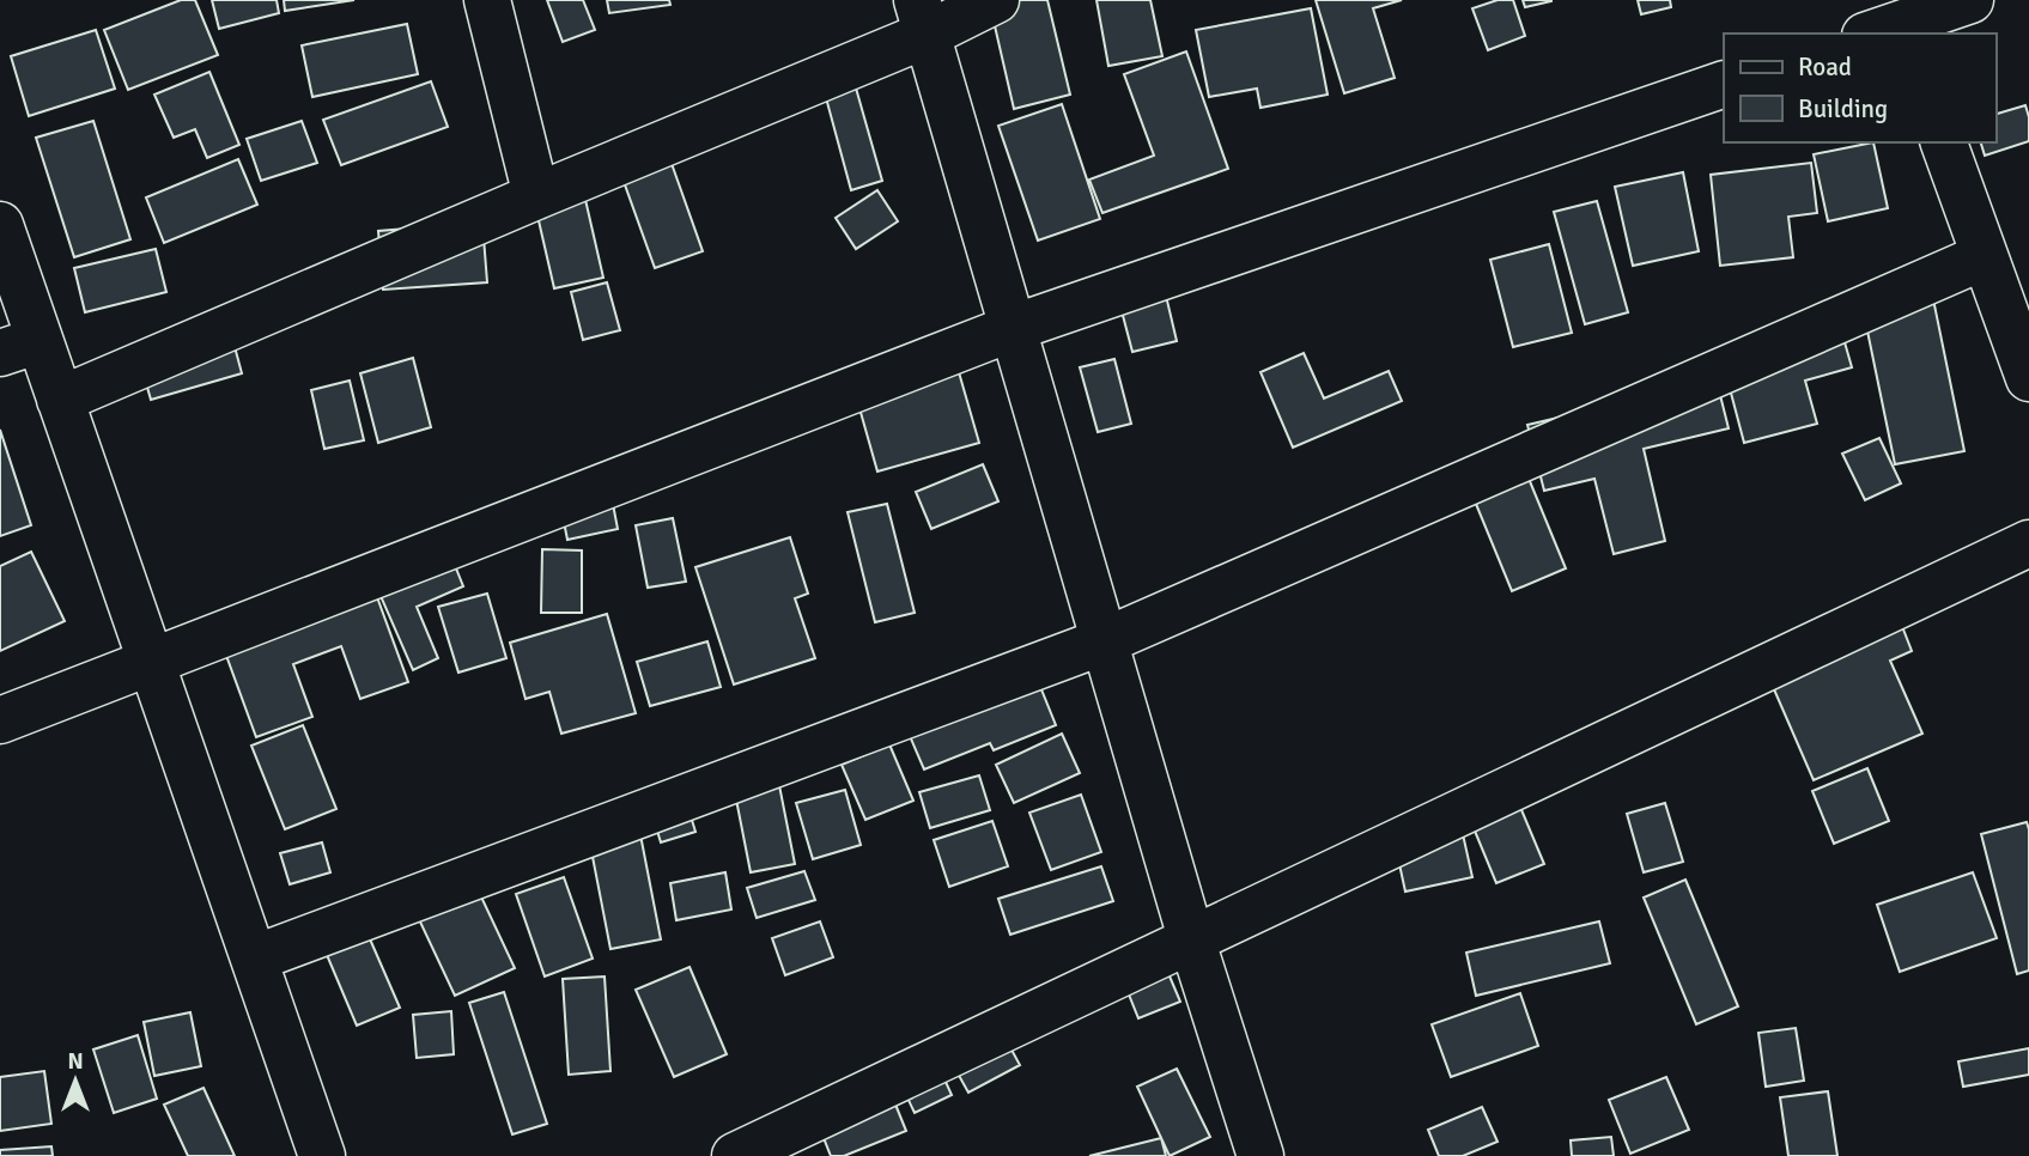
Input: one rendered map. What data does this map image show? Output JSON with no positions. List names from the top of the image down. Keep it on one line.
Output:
{"legend":["Road","Building"],"north":"top"}
